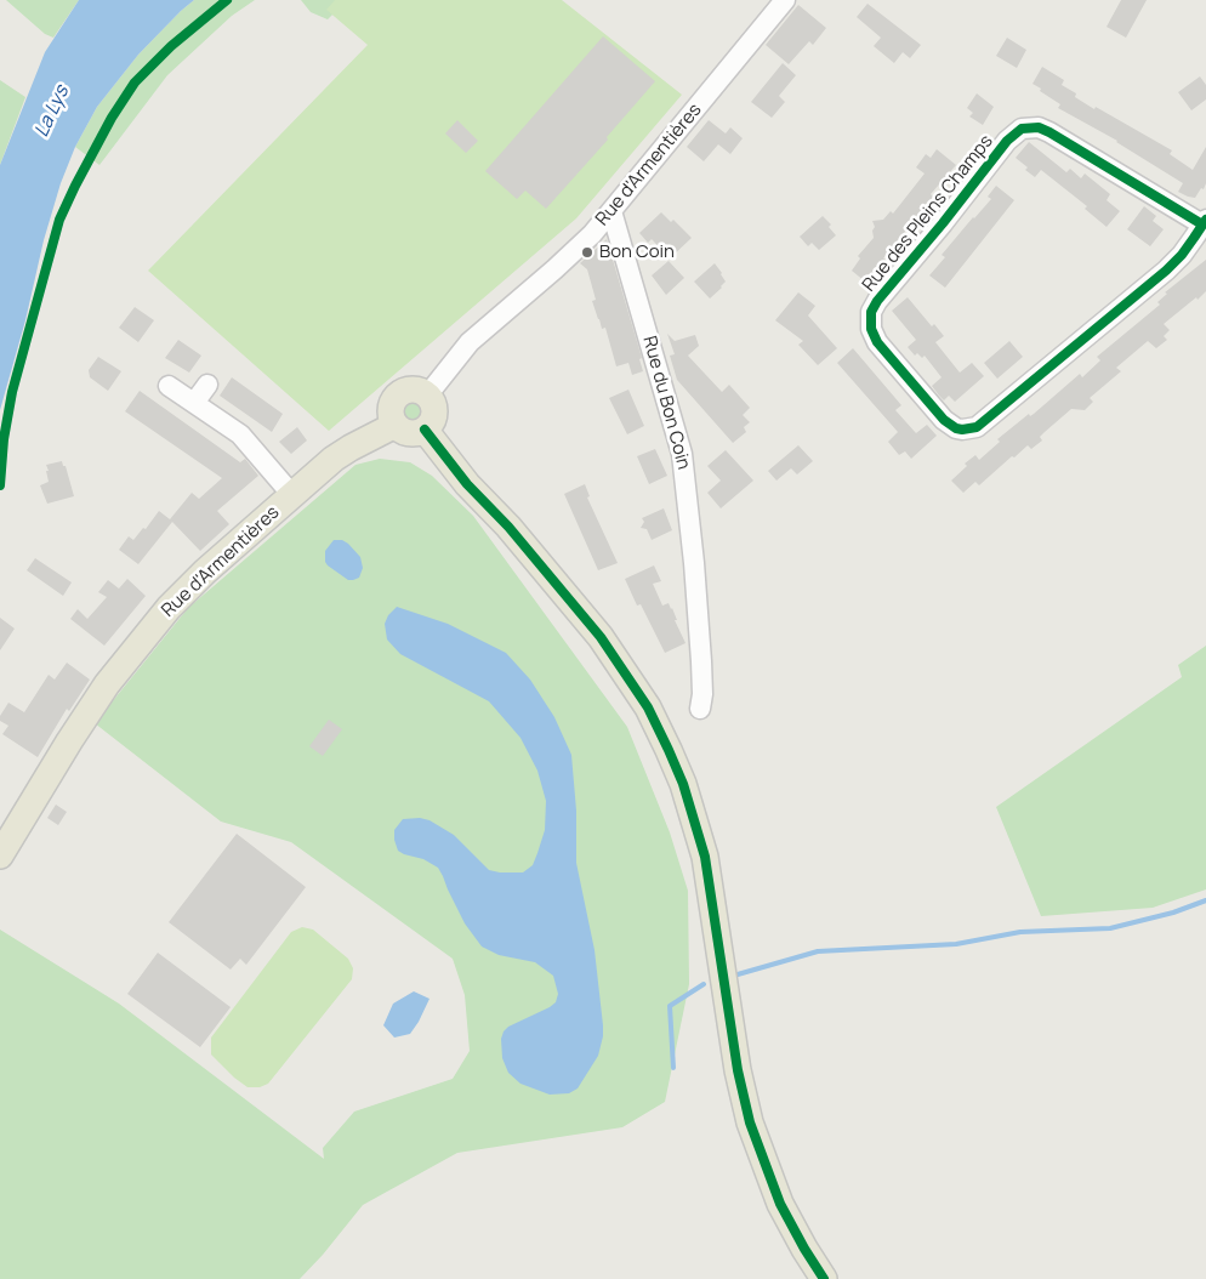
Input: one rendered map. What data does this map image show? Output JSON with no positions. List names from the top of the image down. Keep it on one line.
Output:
{"streets":{"main road":["Rue d'Armentières"],"street":["Rue des Pleins Champs","Rue du Bon Coin"]},"crossings":[["Rue d'Armentières","Rue du Bon Coin"]],"water":["La Lys"],"places":["Bon Coin"]}
